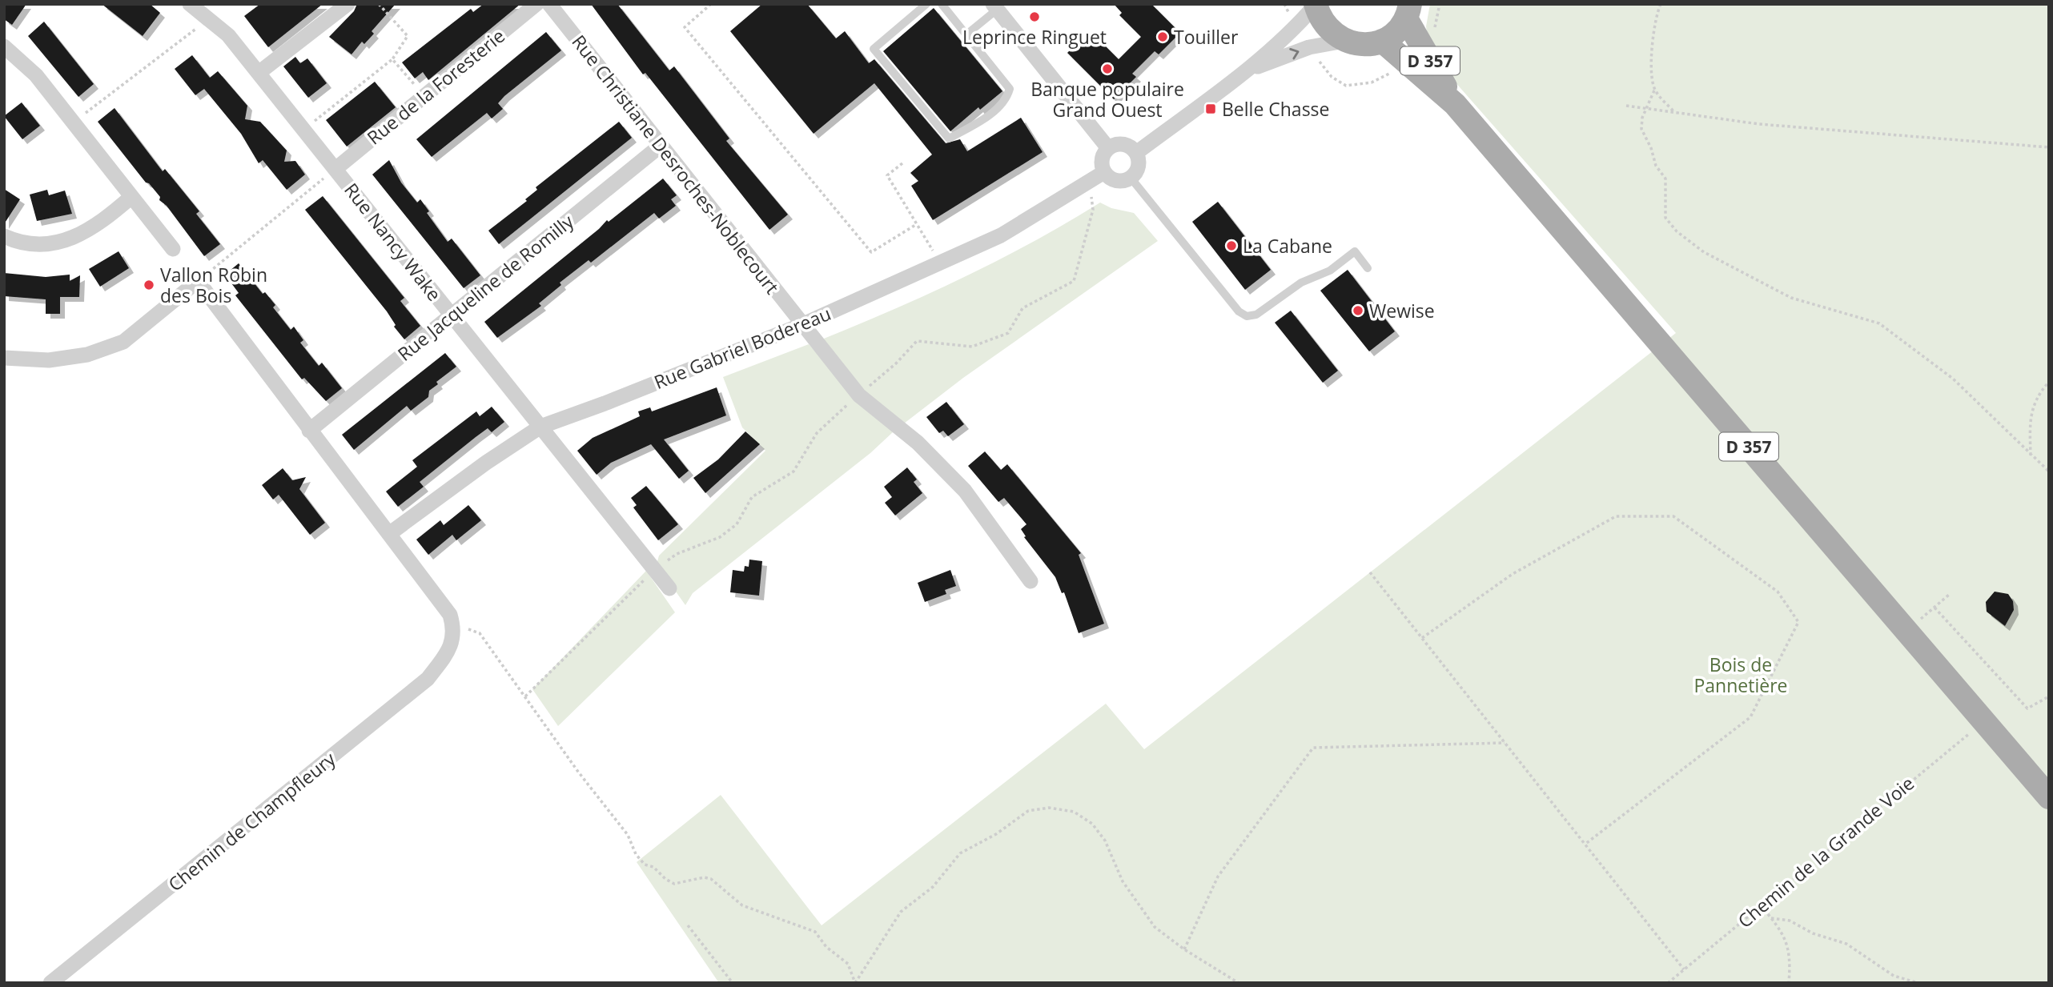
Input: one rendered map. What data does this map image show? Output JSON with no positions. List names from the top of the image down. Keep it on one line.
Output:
{"streets":{"main road":["D 357"],"street":["Rue de la Foresterie","Rue Christiane Desroches-Noblecourt","Rue Nancy Wake","Rue Jacqueline de Romilly","Rue Gabriel Bodereau","Chemin de Champfleury"],"path":["Chemin de la Grande Voie"]},"crossings":[["D 357","Chemin de la Grande Voie"],["Rue de la Foresterie","Rue Nancy Wake"],["Rue Christiane Desroches-Noblecourt","Rue Jacqueline de Romilly"],["Rue Christiane Desroches-Noblecourt","Rue Gabriel Bodereau"],["Rue Nancy Wake","Rue Jacqueline de Romilly"],["Rue Nancy Wake","Rue Gabriel Bodereau"]],"parks":["Bois de Pannetière"],"places":{"other":["Leprince Ringuet","Touiller","Banque populaire Grand Ouest","La Cabane","Vallon Robin des Bois","Wewise"],"transit":["Belle Chasse"]}}
